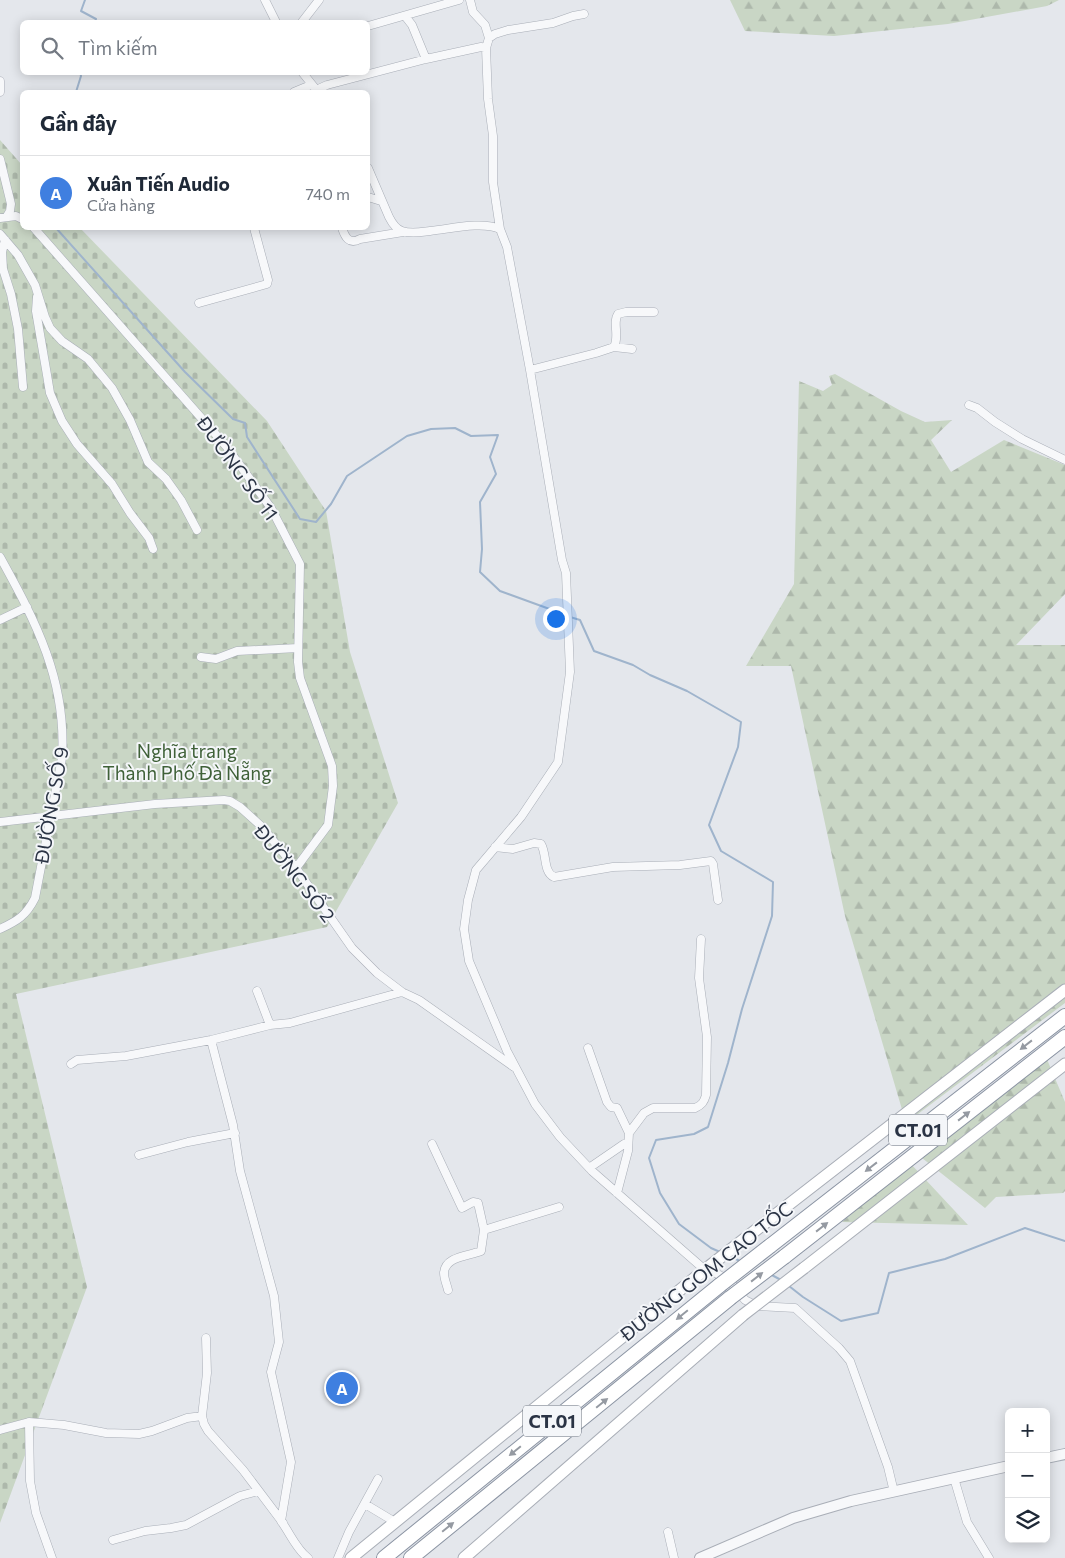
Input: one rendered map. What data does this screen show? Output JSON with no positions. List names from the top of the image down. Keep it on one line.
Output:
{"streets":{"highway":["CT.01"],"main road":["ĐƯỜNG GOM CAO TỐC"],"street":["ĐƯỜNG SỐ 11","ĐƯỜNG SỐ 9","ĐƯỜNG SỐ 2"]},"crossings":[["ĐƯỜNG SỐ 11","ĐƯỜNG SỐ 2"],["ĐƯỜNG SỐ 9","ĐƯỜNG SỐ 2"]],"parks":["Nghĩa trang Thành Phố Đà Nẵng"],"page":{"search":"Tìm kiếm","heading":"Gần đây","list":[{"mark":"A","name":"Xuân Tiến Audio","note":"Cửa hàng","value":"740 m"}],"pins":"A","map_buttons":["+","−"]}}
